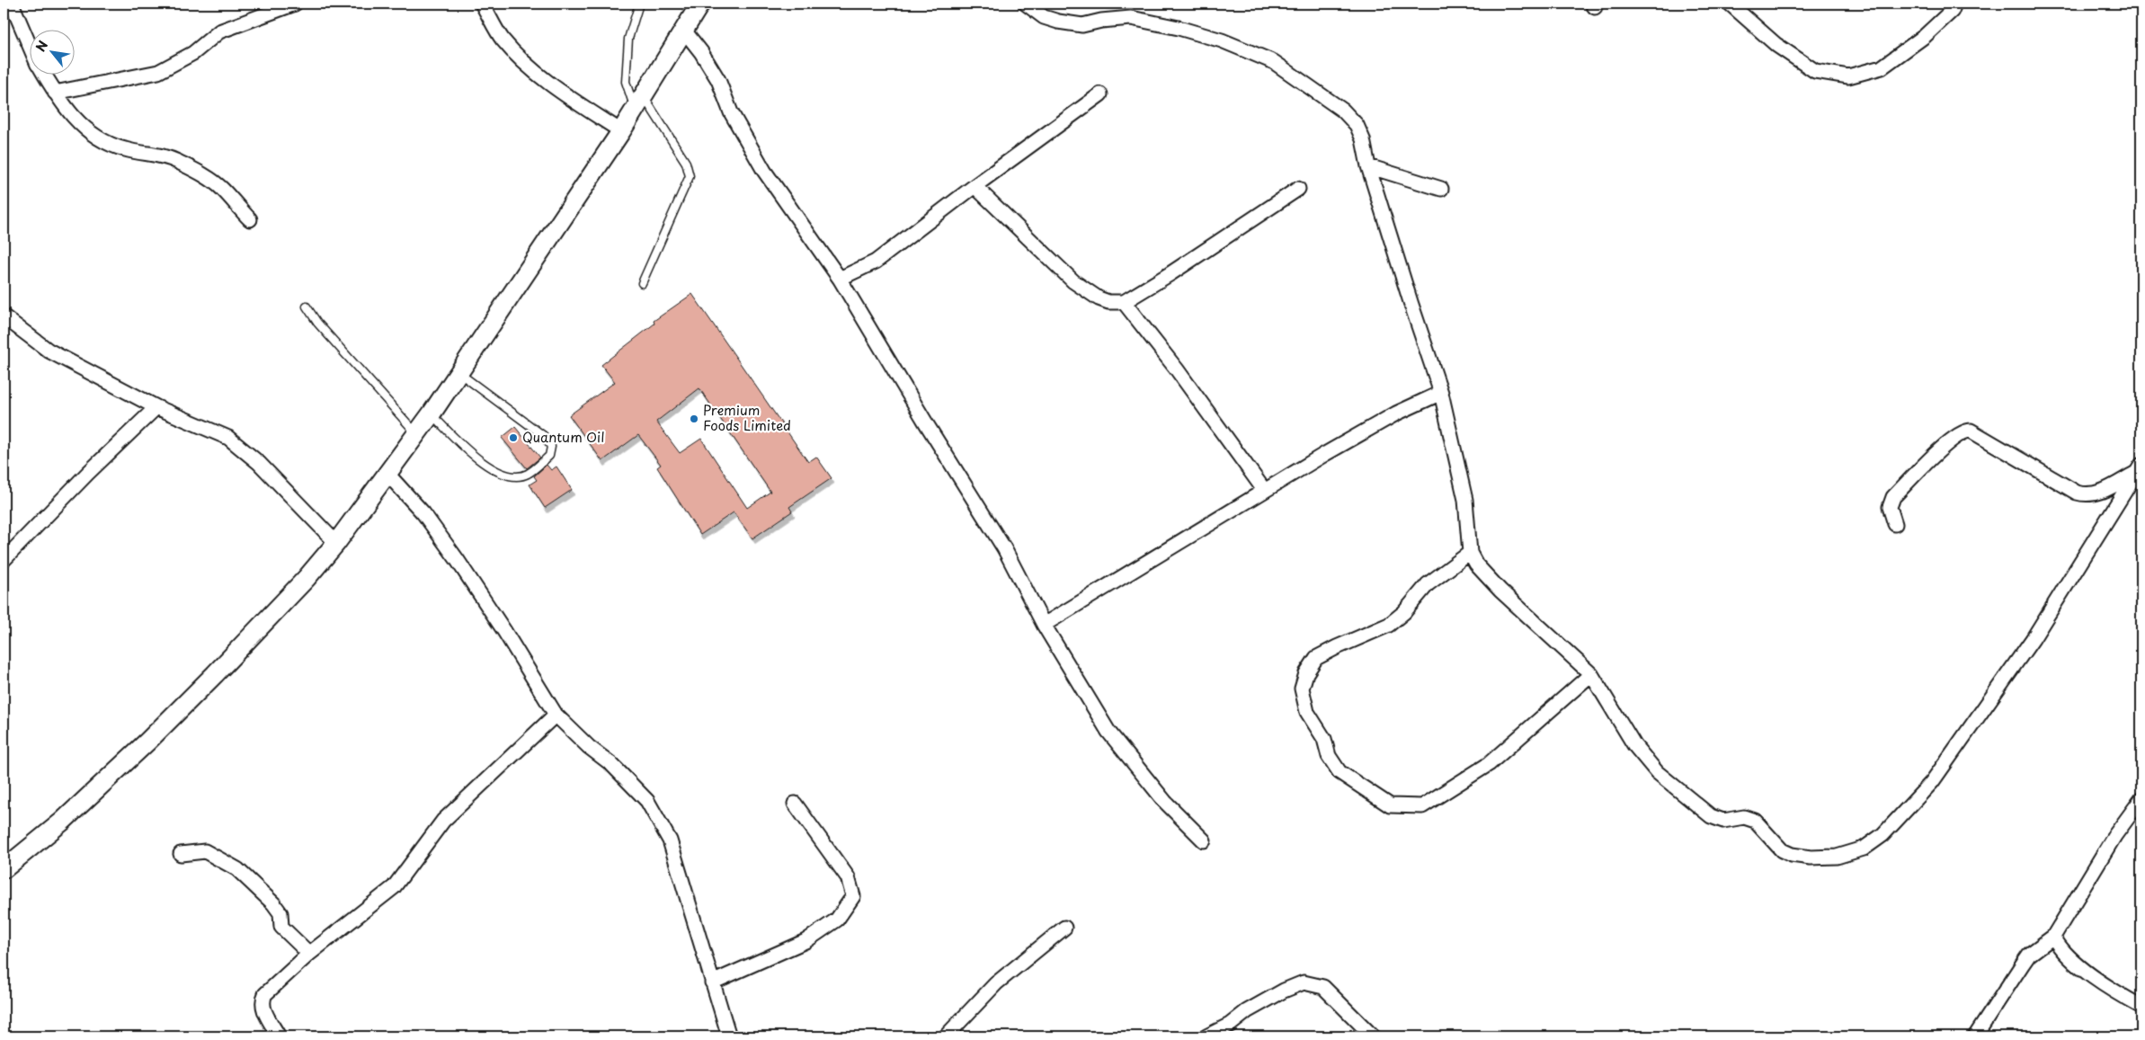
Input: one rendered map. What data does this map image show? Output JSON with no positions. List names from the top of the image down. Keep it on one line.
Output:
{"places":["Premium Foods Limited","Quantum Oil"],"north":"top left"}
